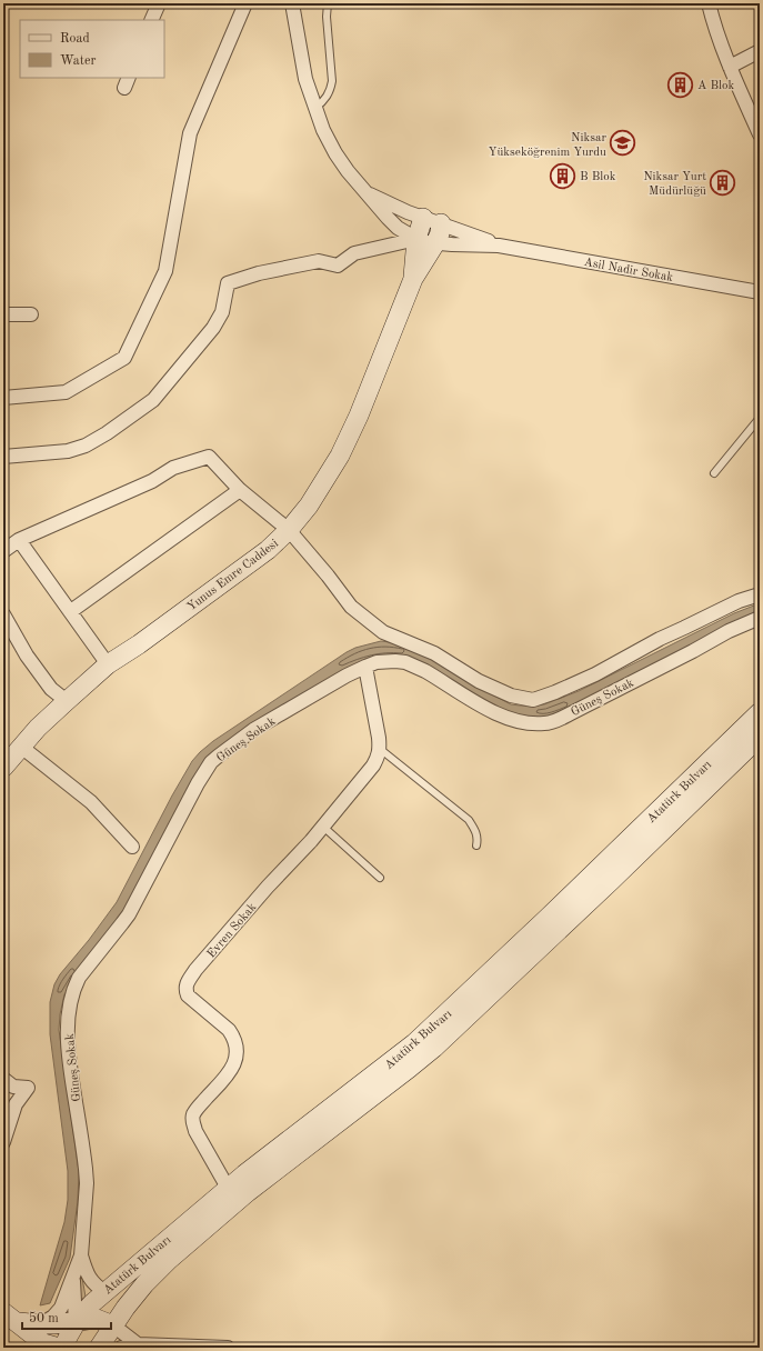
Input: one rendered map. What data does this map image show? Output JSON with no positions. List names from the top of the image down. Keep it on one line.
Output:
{"streets":{"main road":["Yunus Emre Caddesi","Atatürk Bulvarı"],"street":["Asil Nadir Sokak","Güneş Sokak","Evren Sokak"]},"crossings":[["Asil Nadir Sokak","Yunus Emre Caddesi"],["Güneş Sokak","Atatürk Bulvarı"],["Atatürk Bulvarı","Evren Sokak"]],"places":{"building":["A Blok","B Blok","Niksar Yurt Müdürlüğü"],"school or university":["Niksar Yükseköğrenim Yurdu"]},"legend":["Road","Water"],"scale_bar":"50 m"}
